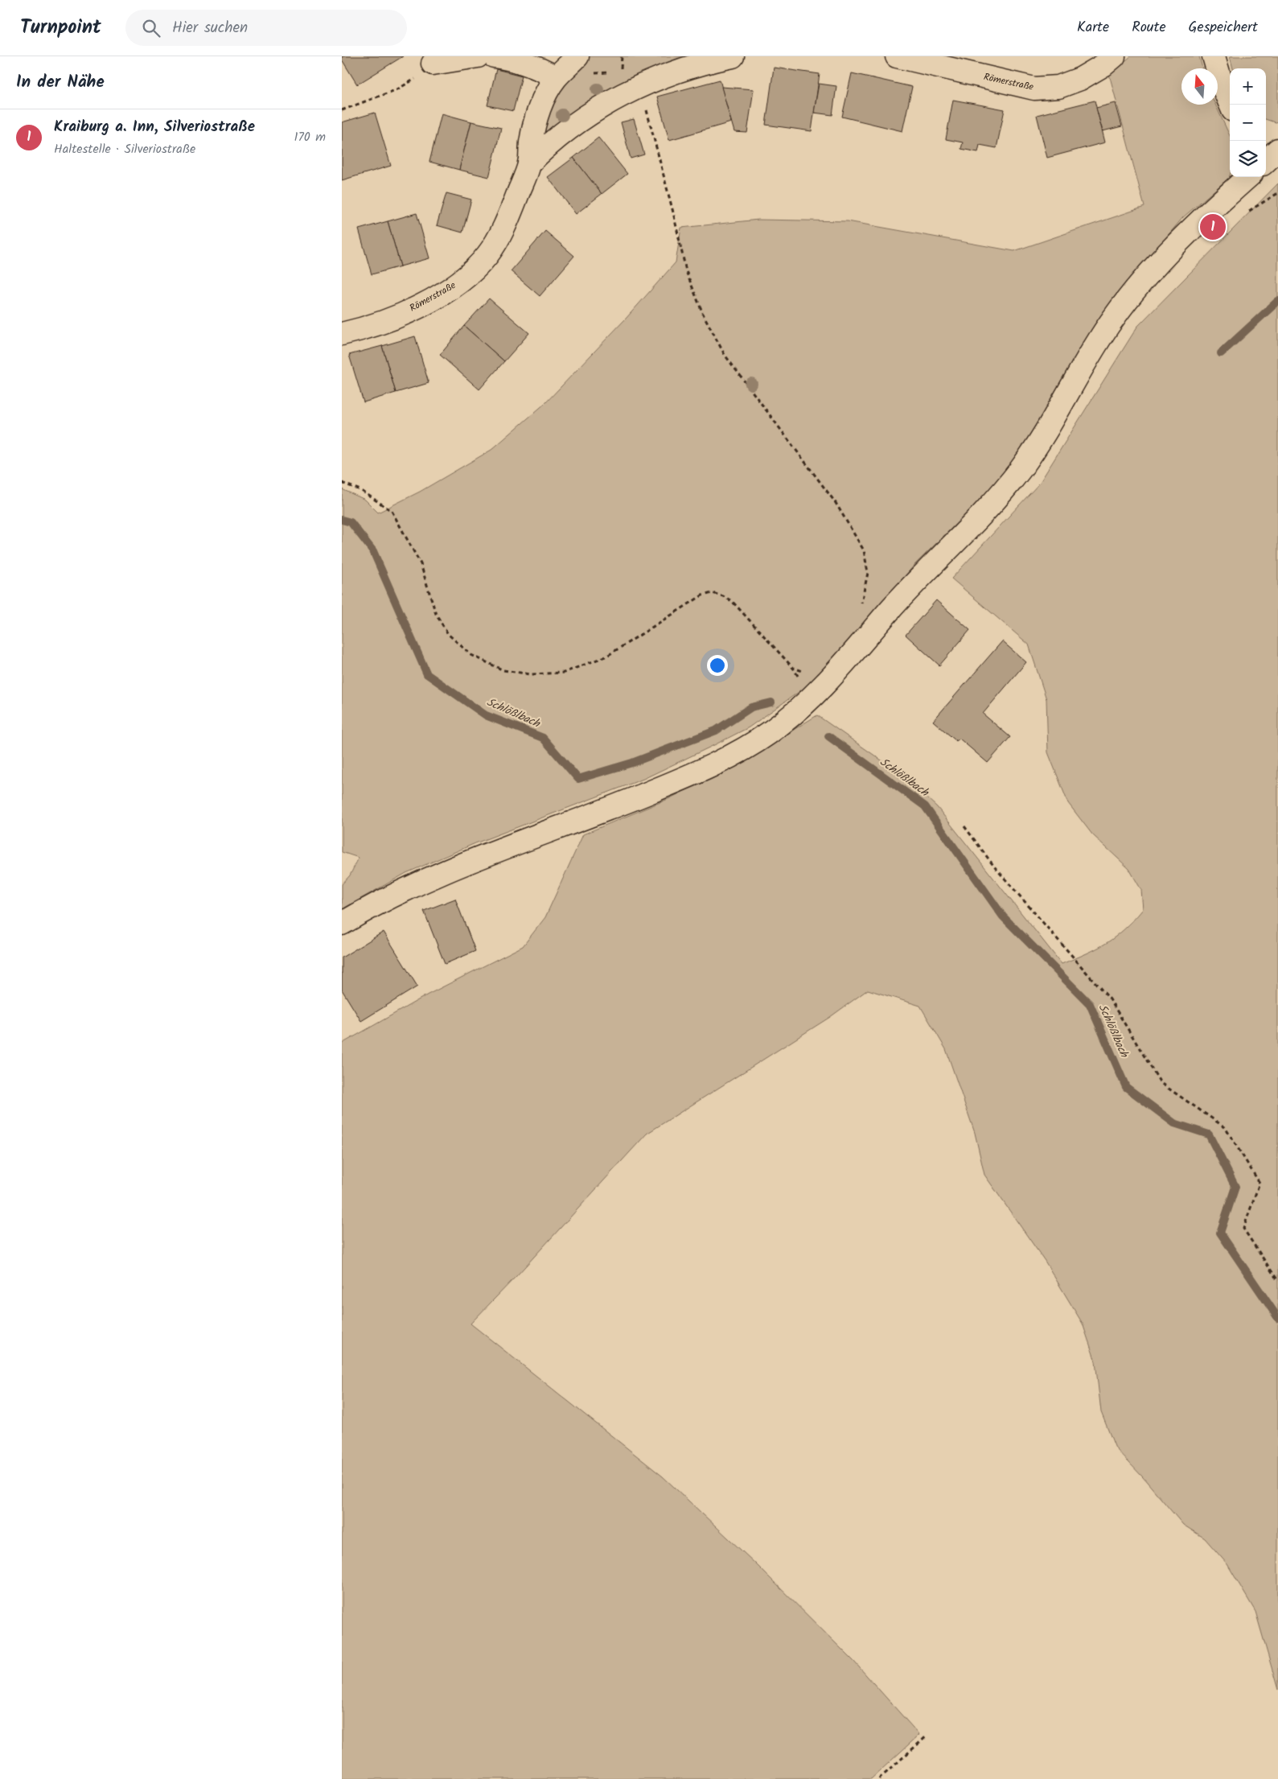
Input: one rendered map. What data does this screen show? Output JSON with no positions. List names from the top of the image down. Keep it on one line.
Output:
{"streets":{"street":["Römerstraße"]},"water":["Schlößlbach"],"north":"top","page":{"header":"Turnpoint","search":"Hier suchen","nav":["Karte","Route","Gespeichert"],"heading":"In der Nähe","map_buttons":["+","−"],"list":[{"mark":"1","name":"Kraiburg a. Inn, Silveriostraße","note":"Haltestelle · Silveriostraße","value":"170 m"}],"pins":"1"}}
